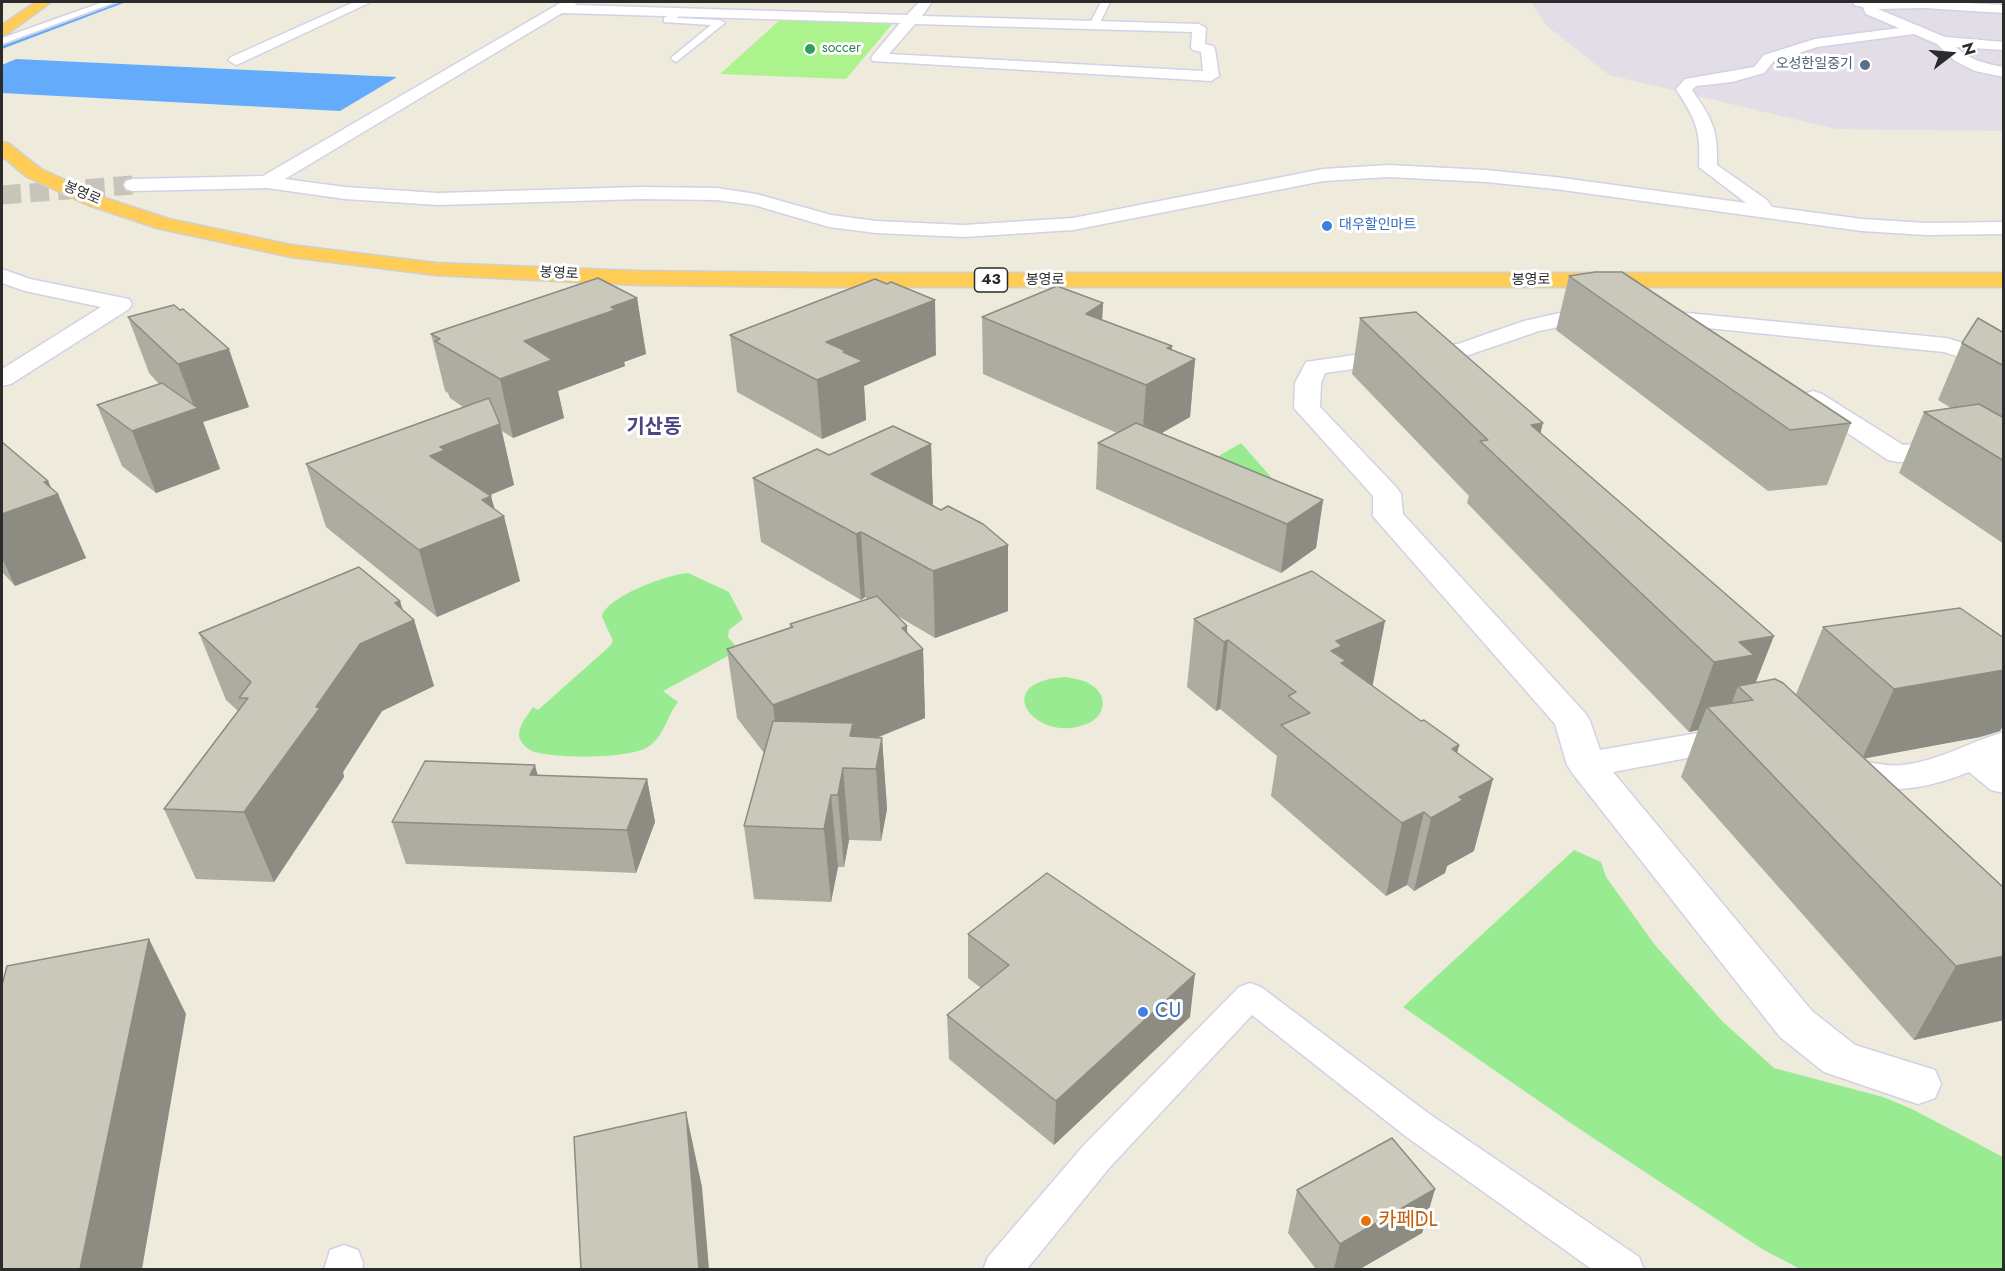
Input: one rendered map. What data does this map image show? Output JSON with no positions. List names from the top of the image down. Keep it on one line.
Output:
{"streets":{"highway":["봉영로","43"]},"districts":["기산동"],"places":["soccer","오성한일중기","대우할인마트","CU","카페DL"],"north":"right"}
